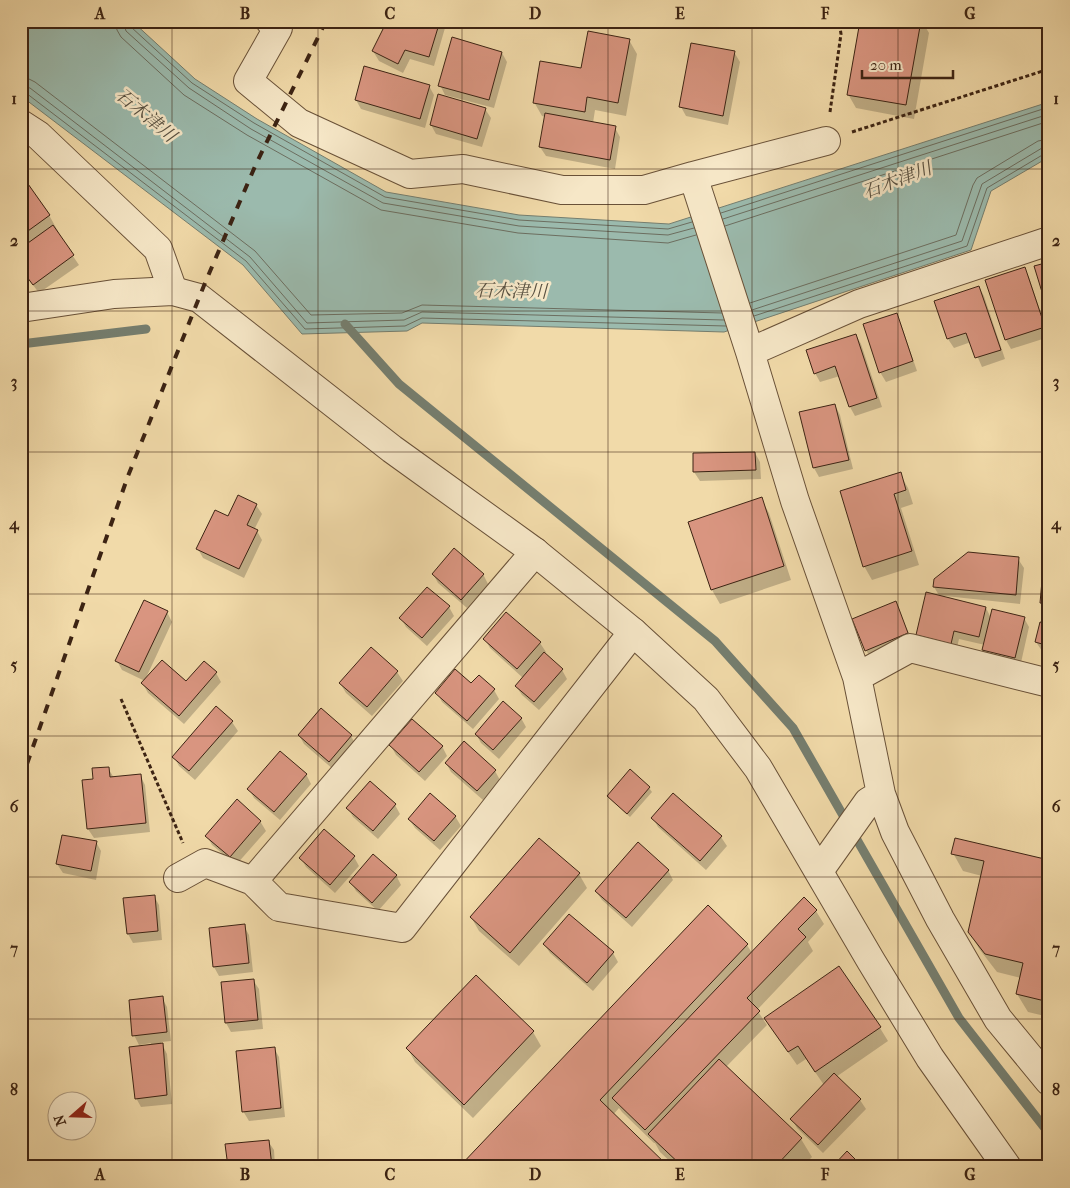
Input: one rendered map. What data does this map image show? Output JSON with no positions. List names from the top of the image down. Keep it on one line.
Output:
{"water":["石木津川"],"scale_bar":"20 m","north":"left","grid":{"columns":["A","B","C","D","E","F","G"],"rows":["1","2","3","4","5","6","7","8"]}}
